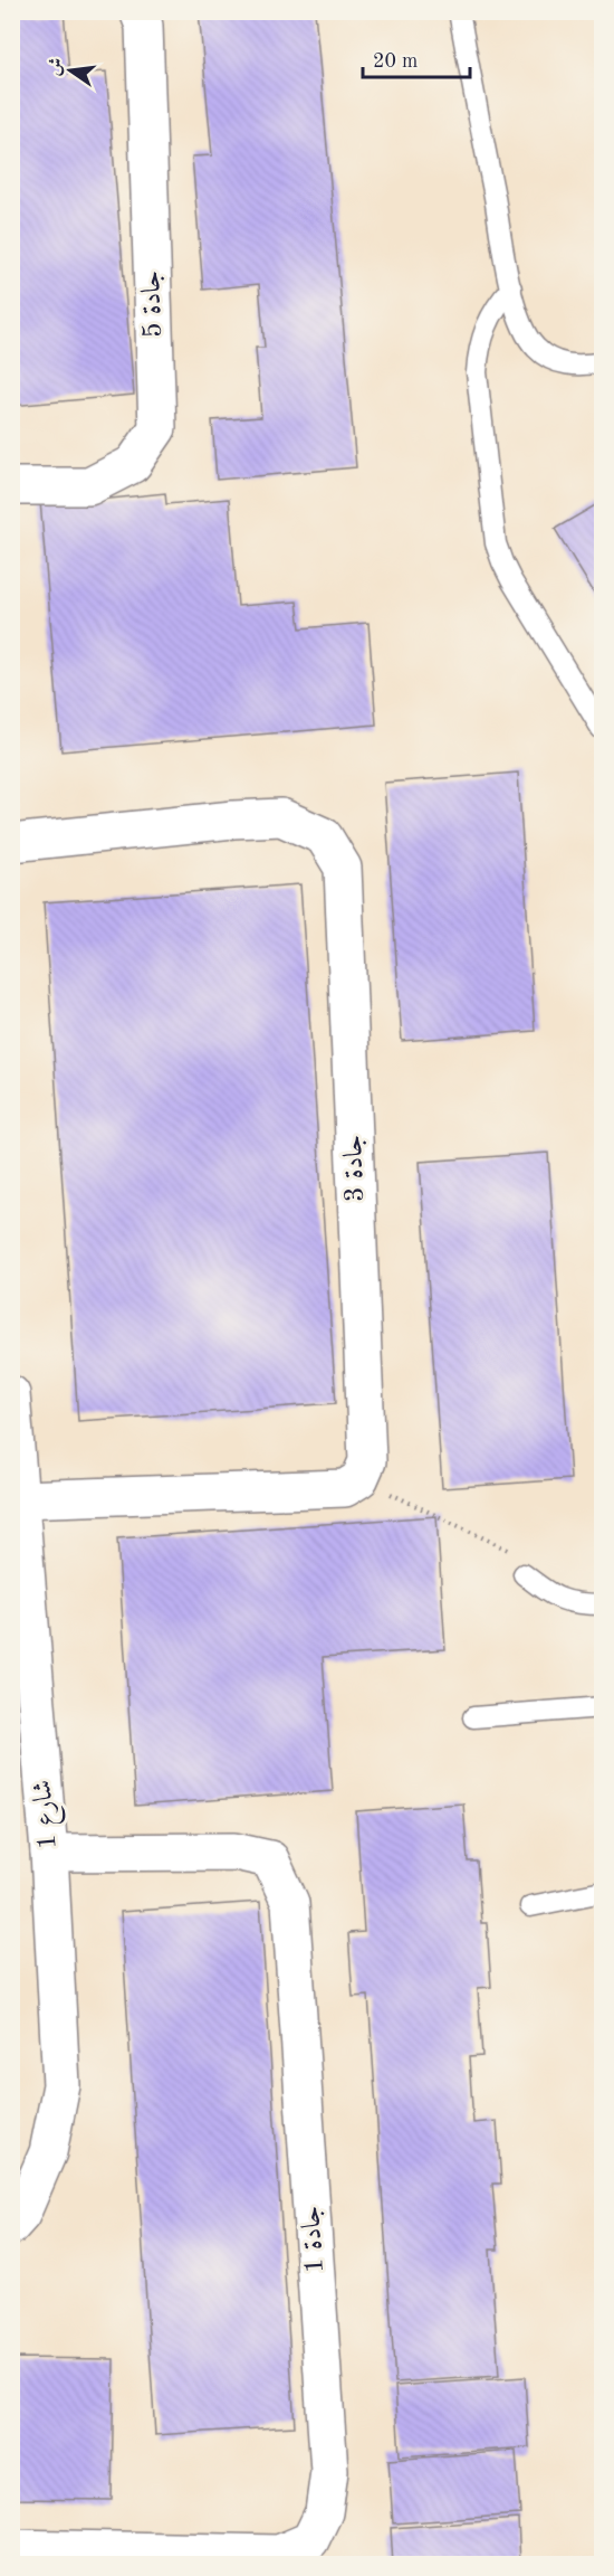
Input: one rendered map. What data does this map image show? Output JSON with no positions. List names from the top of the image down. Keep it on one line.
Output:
{"streets":{"street":["جادة 5","جادة 3","شارع 1","جادة 1"]},"crossings":[["شارع 1","جادة 1"]],"scale_bar":"20 m","north":"left"}
